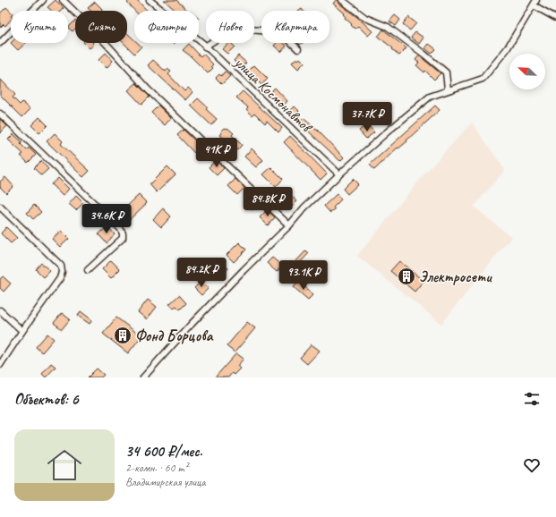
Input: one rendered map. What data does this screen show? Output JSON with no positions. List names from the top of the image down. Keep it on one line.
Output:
{"streets":{"street":["улица Космонавтов"]},"places":{"building":["Электросети","Фонд Борцова"]},"north":"top left","page":{"chip":["Купить","Снять","Фильтры","Новое","Квартира"],"price":["37.7K ₽","41K ₽","84.8K ₽","34.6K ₽","84.2K ₽","93.1K ₽"],"heading":"Объектов: 6","list":[{"name":"34 600 ₽/мес.","note":"2-комн. · 60 m² · Владимирская улица"}]}}
